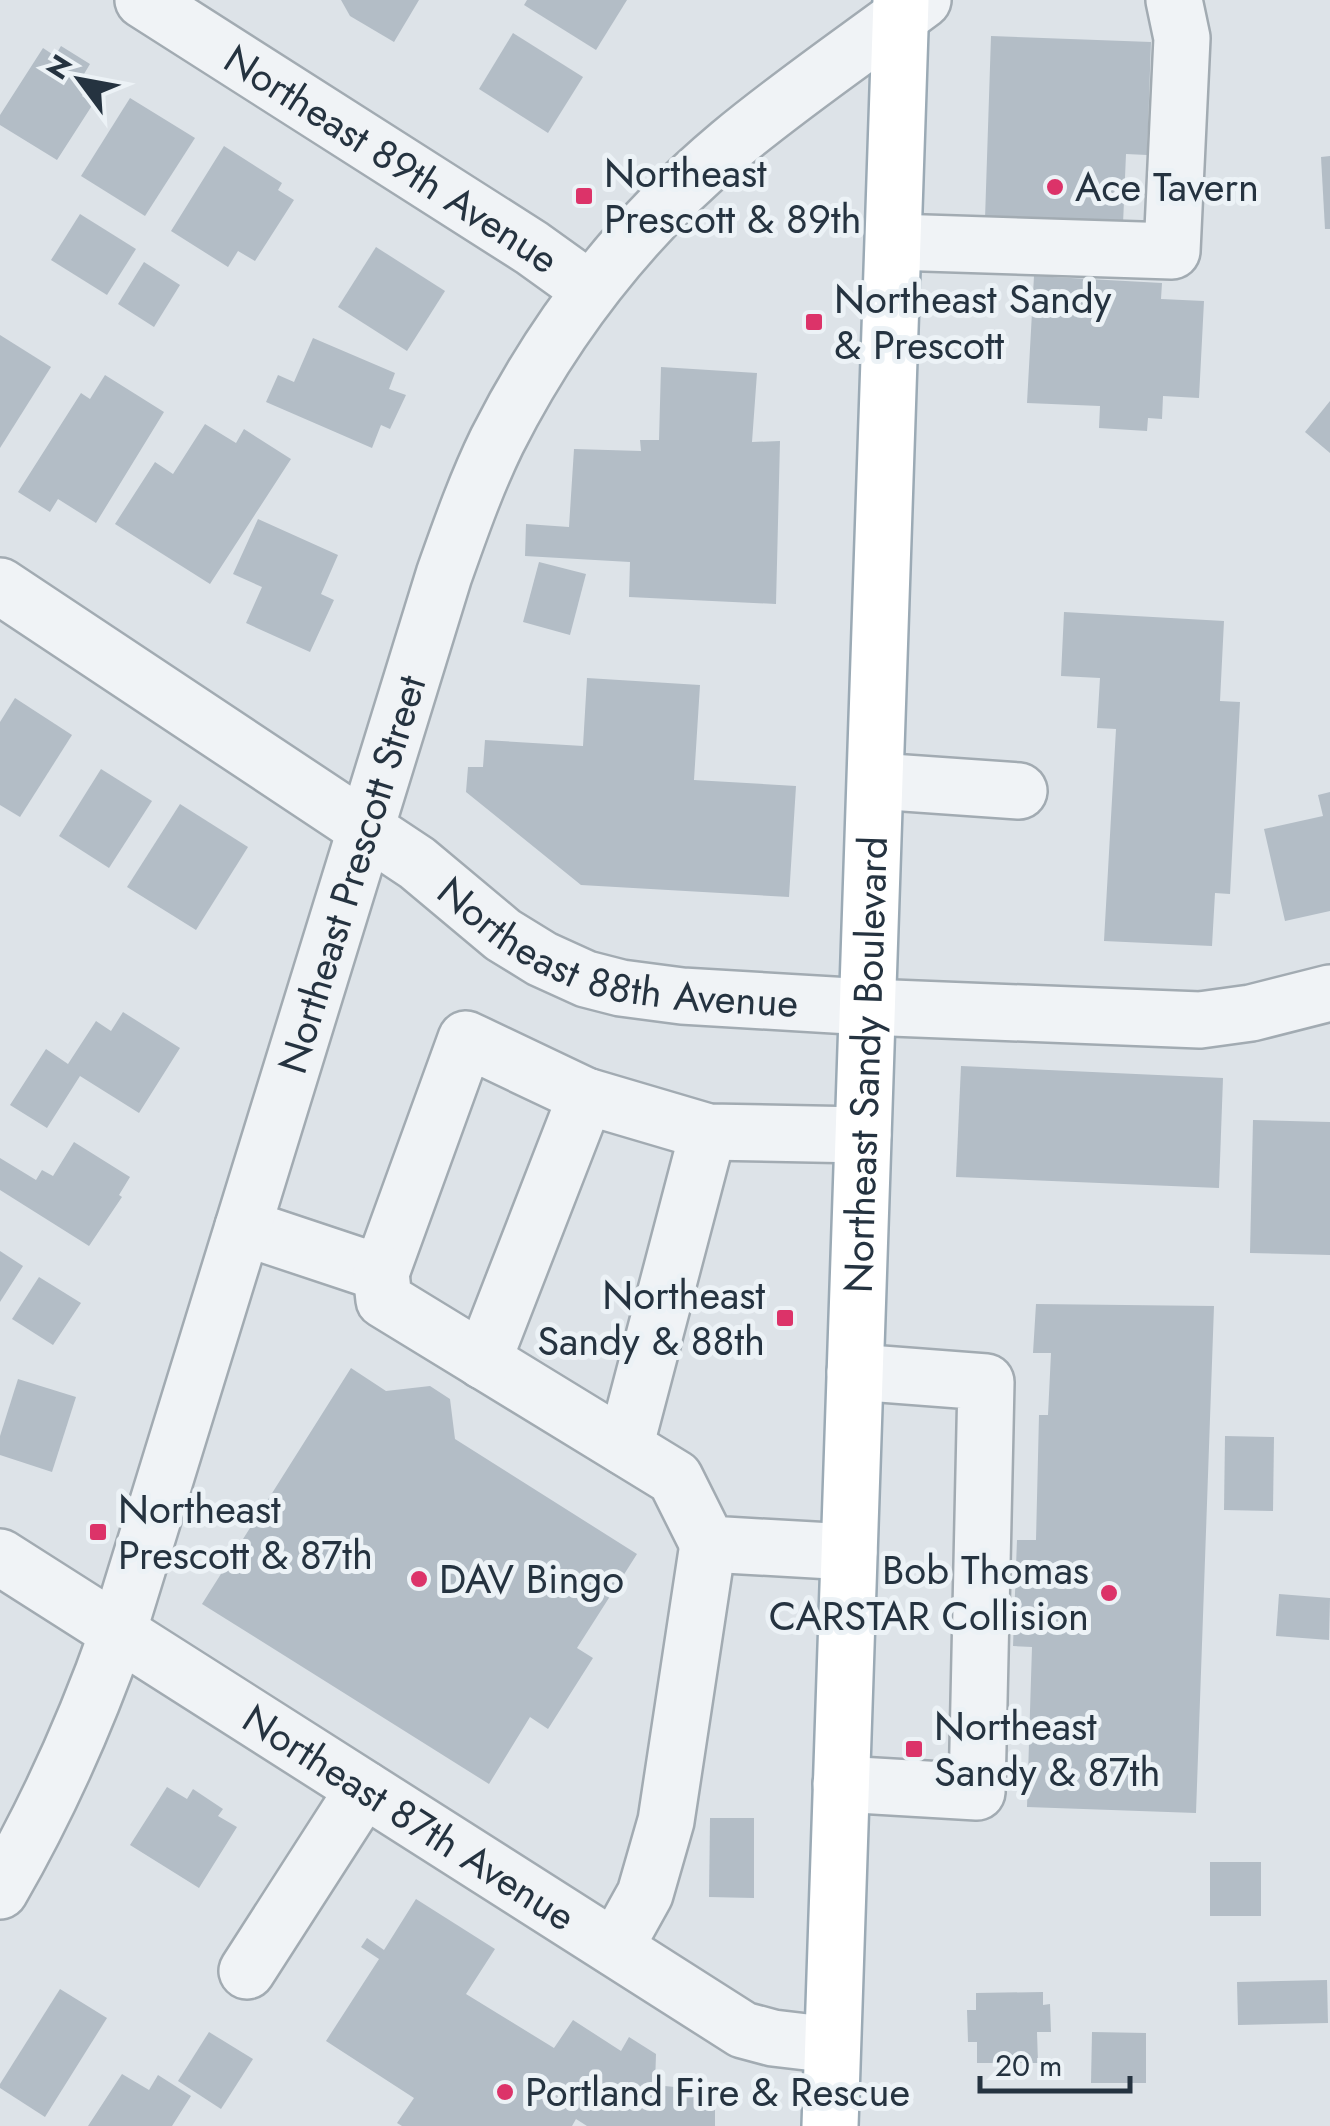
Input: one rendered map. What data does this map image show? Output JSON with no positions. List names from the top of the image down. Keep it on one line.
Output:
{"streets":{"main road":["Northeast Sandy Boulevard"],"street":["Northeast 89th Avenue","Northeast Prescott Street","Northeast 88th Avenue","Northeast 87th Avenue"]},"crossings":[["Northeast 89th Avenue","Northeast Prescott Street"],["Northeast Prescott Street","Northeast 88th Avenue"],["Northeast Prescott Street","Northeast Sandy Boulevard"],["Northeast Prescott Street","Northeast 87th Avenue"],["Northeast 88th Avenue","Northeast Sandy Boulevard"],["Northeast Sandy Boulevard","Northeast 87th Avenue"]],"places":{"other":["Ace Tavern","DAV Bingo","Bob Thomas CARSTAR Collision","Portland Fire & Rescue"],"transit":["Northeast Prescott & 89th","Northeast Sandy & Prescott","Northeast Sandy & 88th","Northeast Prescott & 87th","Northeast Sandy & 87th"]},"scale_bar":"20 m","north":"top left"}
